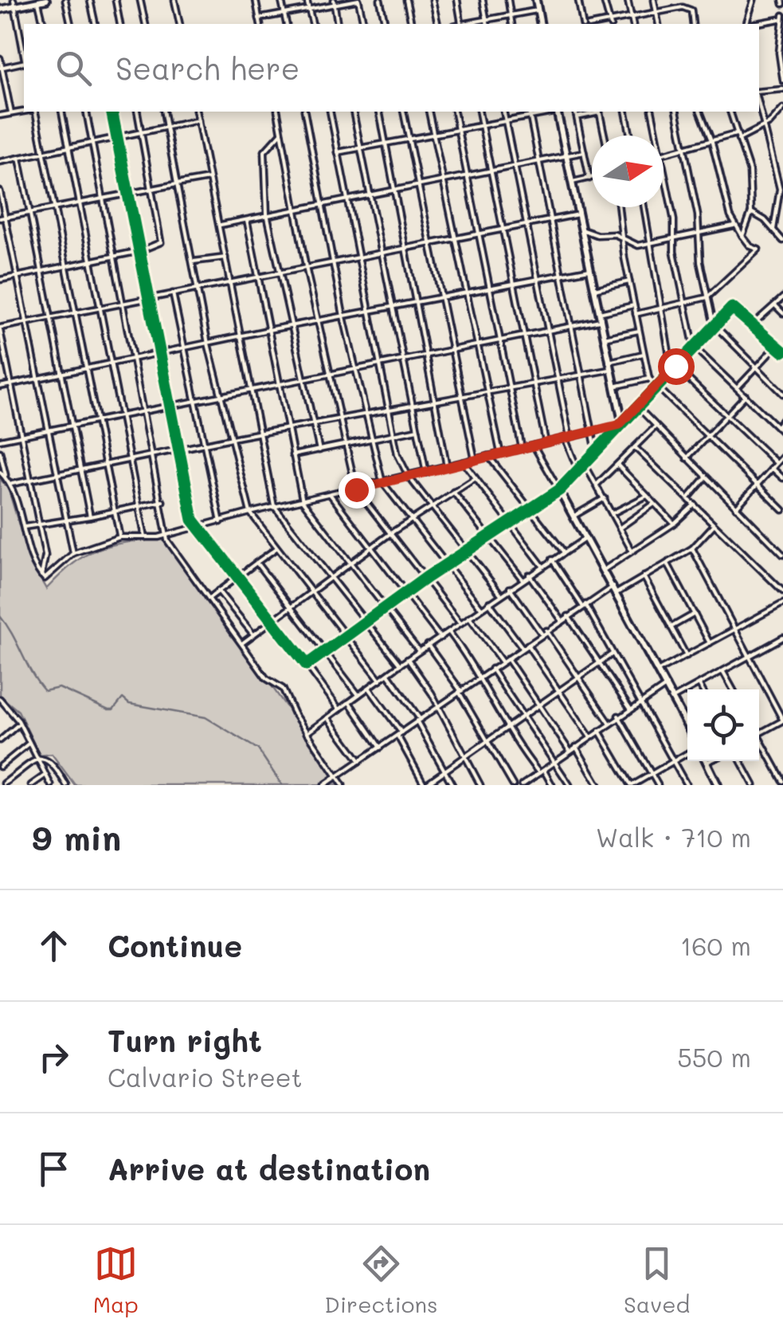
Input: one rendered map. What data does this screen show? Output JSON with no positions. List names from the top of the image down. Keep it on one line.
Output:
{"north":"right","page":{"search":"Search here","heading":["9 min","Walk · 710 m"],"list":[["Continue","160 m"],["Turn right","Calvario Street","550 m"],"Arrive at destination"],"nav":["Map","Directions","Saved"]}}
